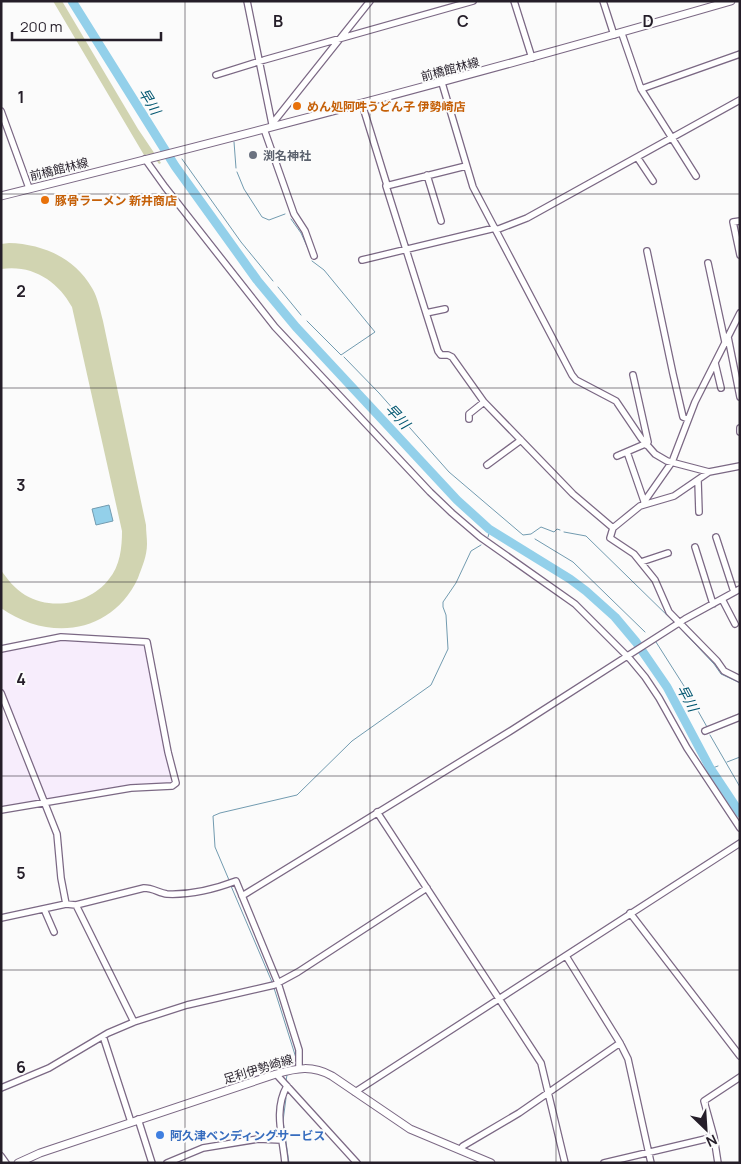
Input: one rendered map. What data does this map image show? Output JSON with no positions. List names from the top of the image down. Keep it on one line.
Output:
{"streets":{"main road":["前橋館林線","足利伊勢崎線"]},"water":["早川"],"places":["めん処阿吽うどん子 伊勢崎店","渕名神社","豚骨ラーメン 新井商店","阿久津ベンディングサービス"],"scale_bar":"200 m","north":"bottom right","grid":{"columns":["B","C","D"],"rows":["1","2","3","4","5","6"]}}
